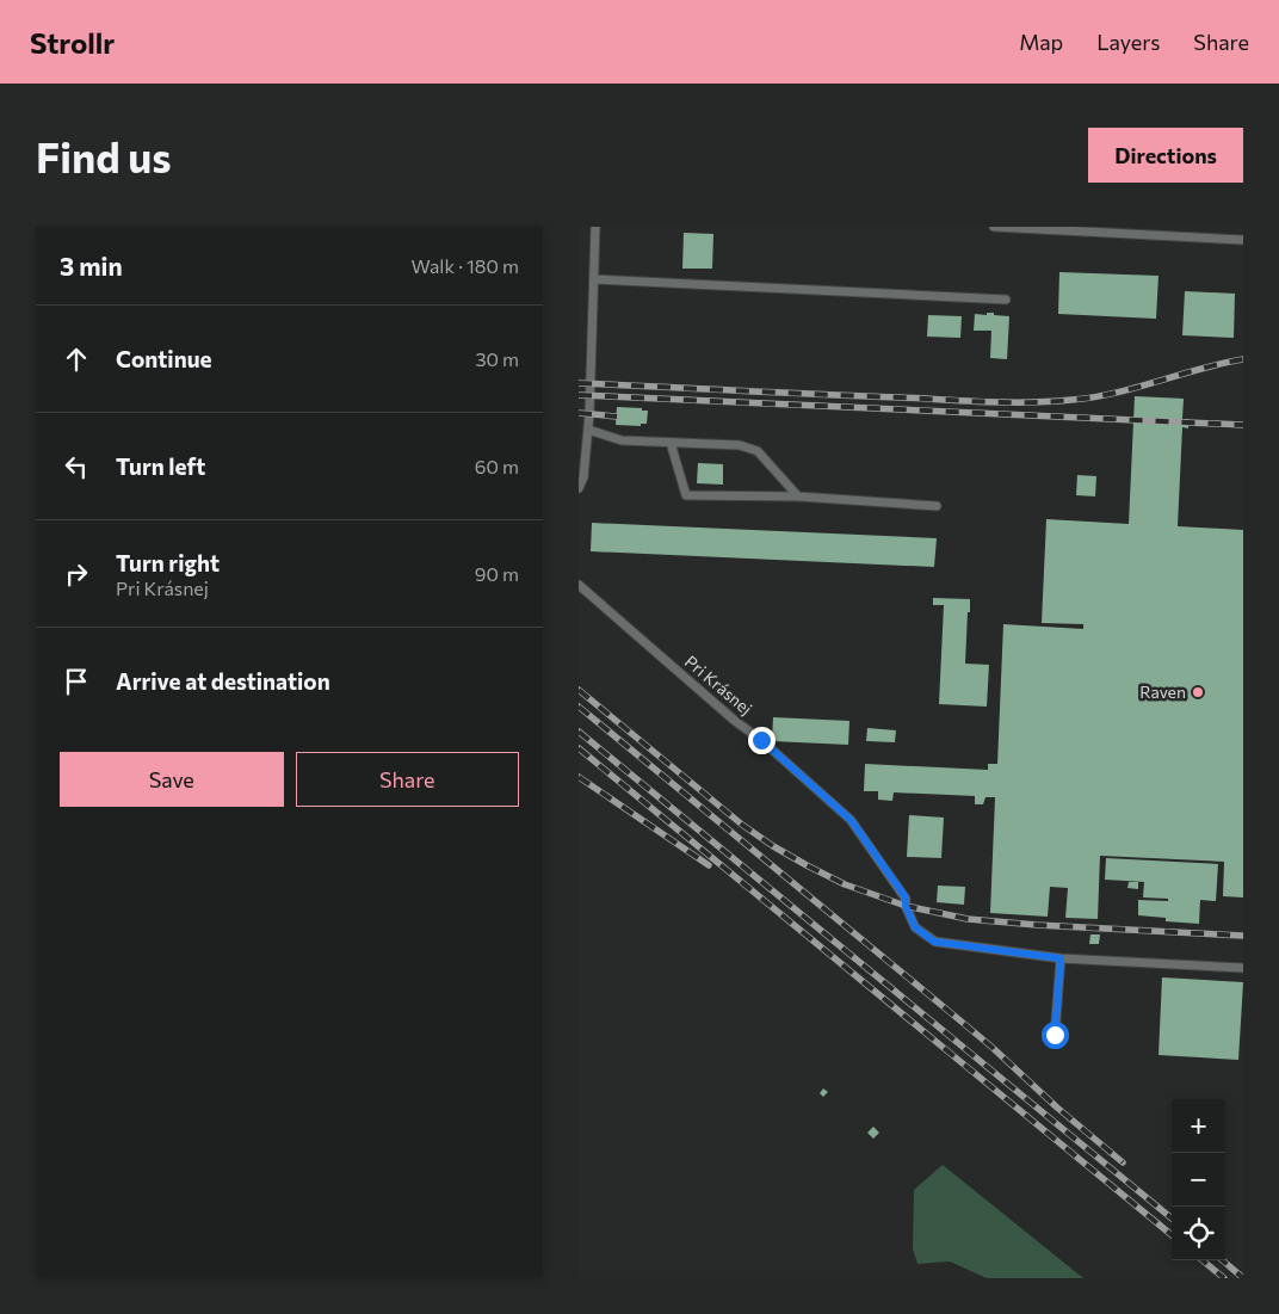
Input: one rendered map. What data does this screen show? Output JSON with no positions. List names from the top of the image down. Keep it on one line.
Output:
{"streets":{"lane":["Pri Krásnej"]},"places":["Raven"],"page":{"header":"Strollr","nav":["Map","Layers","Share"],"buttons":["Directions",["Save","Share"]],"title":"Find us","heading":["3 min","Walk · 180 m"],"list":[["Continue","30 m"],["Turn left","60 m"],["Turn right","Pri Krásnej","90 m"],"Arrive at destination"],"map_buttons":["+","−"]}}
